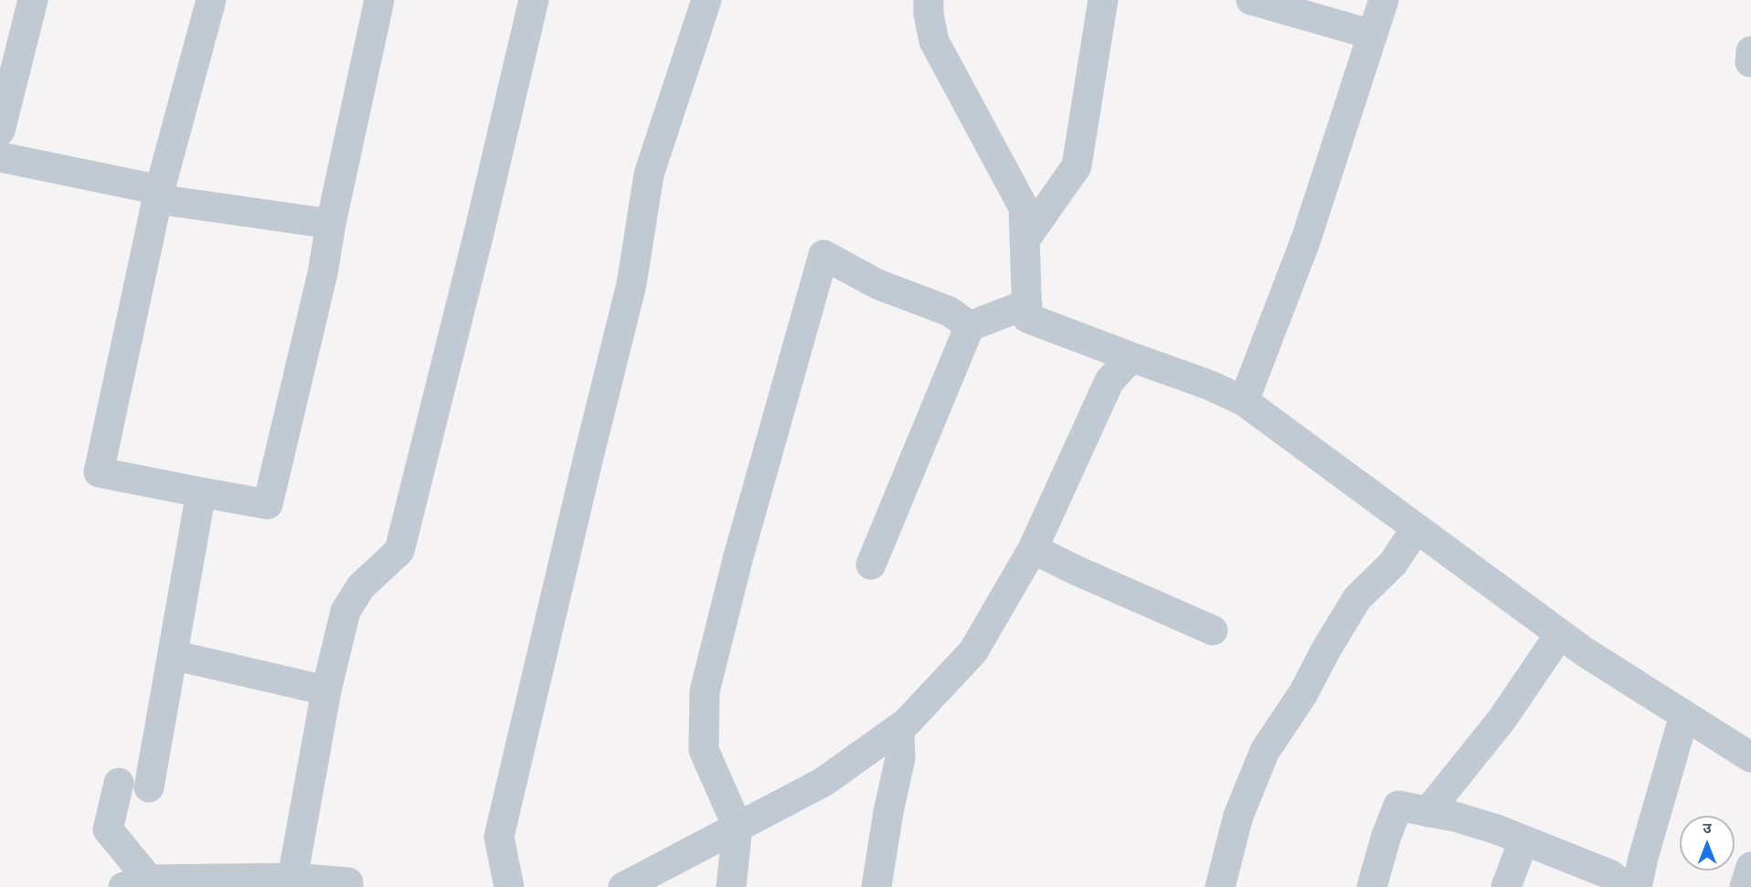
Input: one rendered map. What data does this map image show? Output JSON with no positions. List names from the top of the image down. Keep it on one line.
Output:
{"north":"top"}
